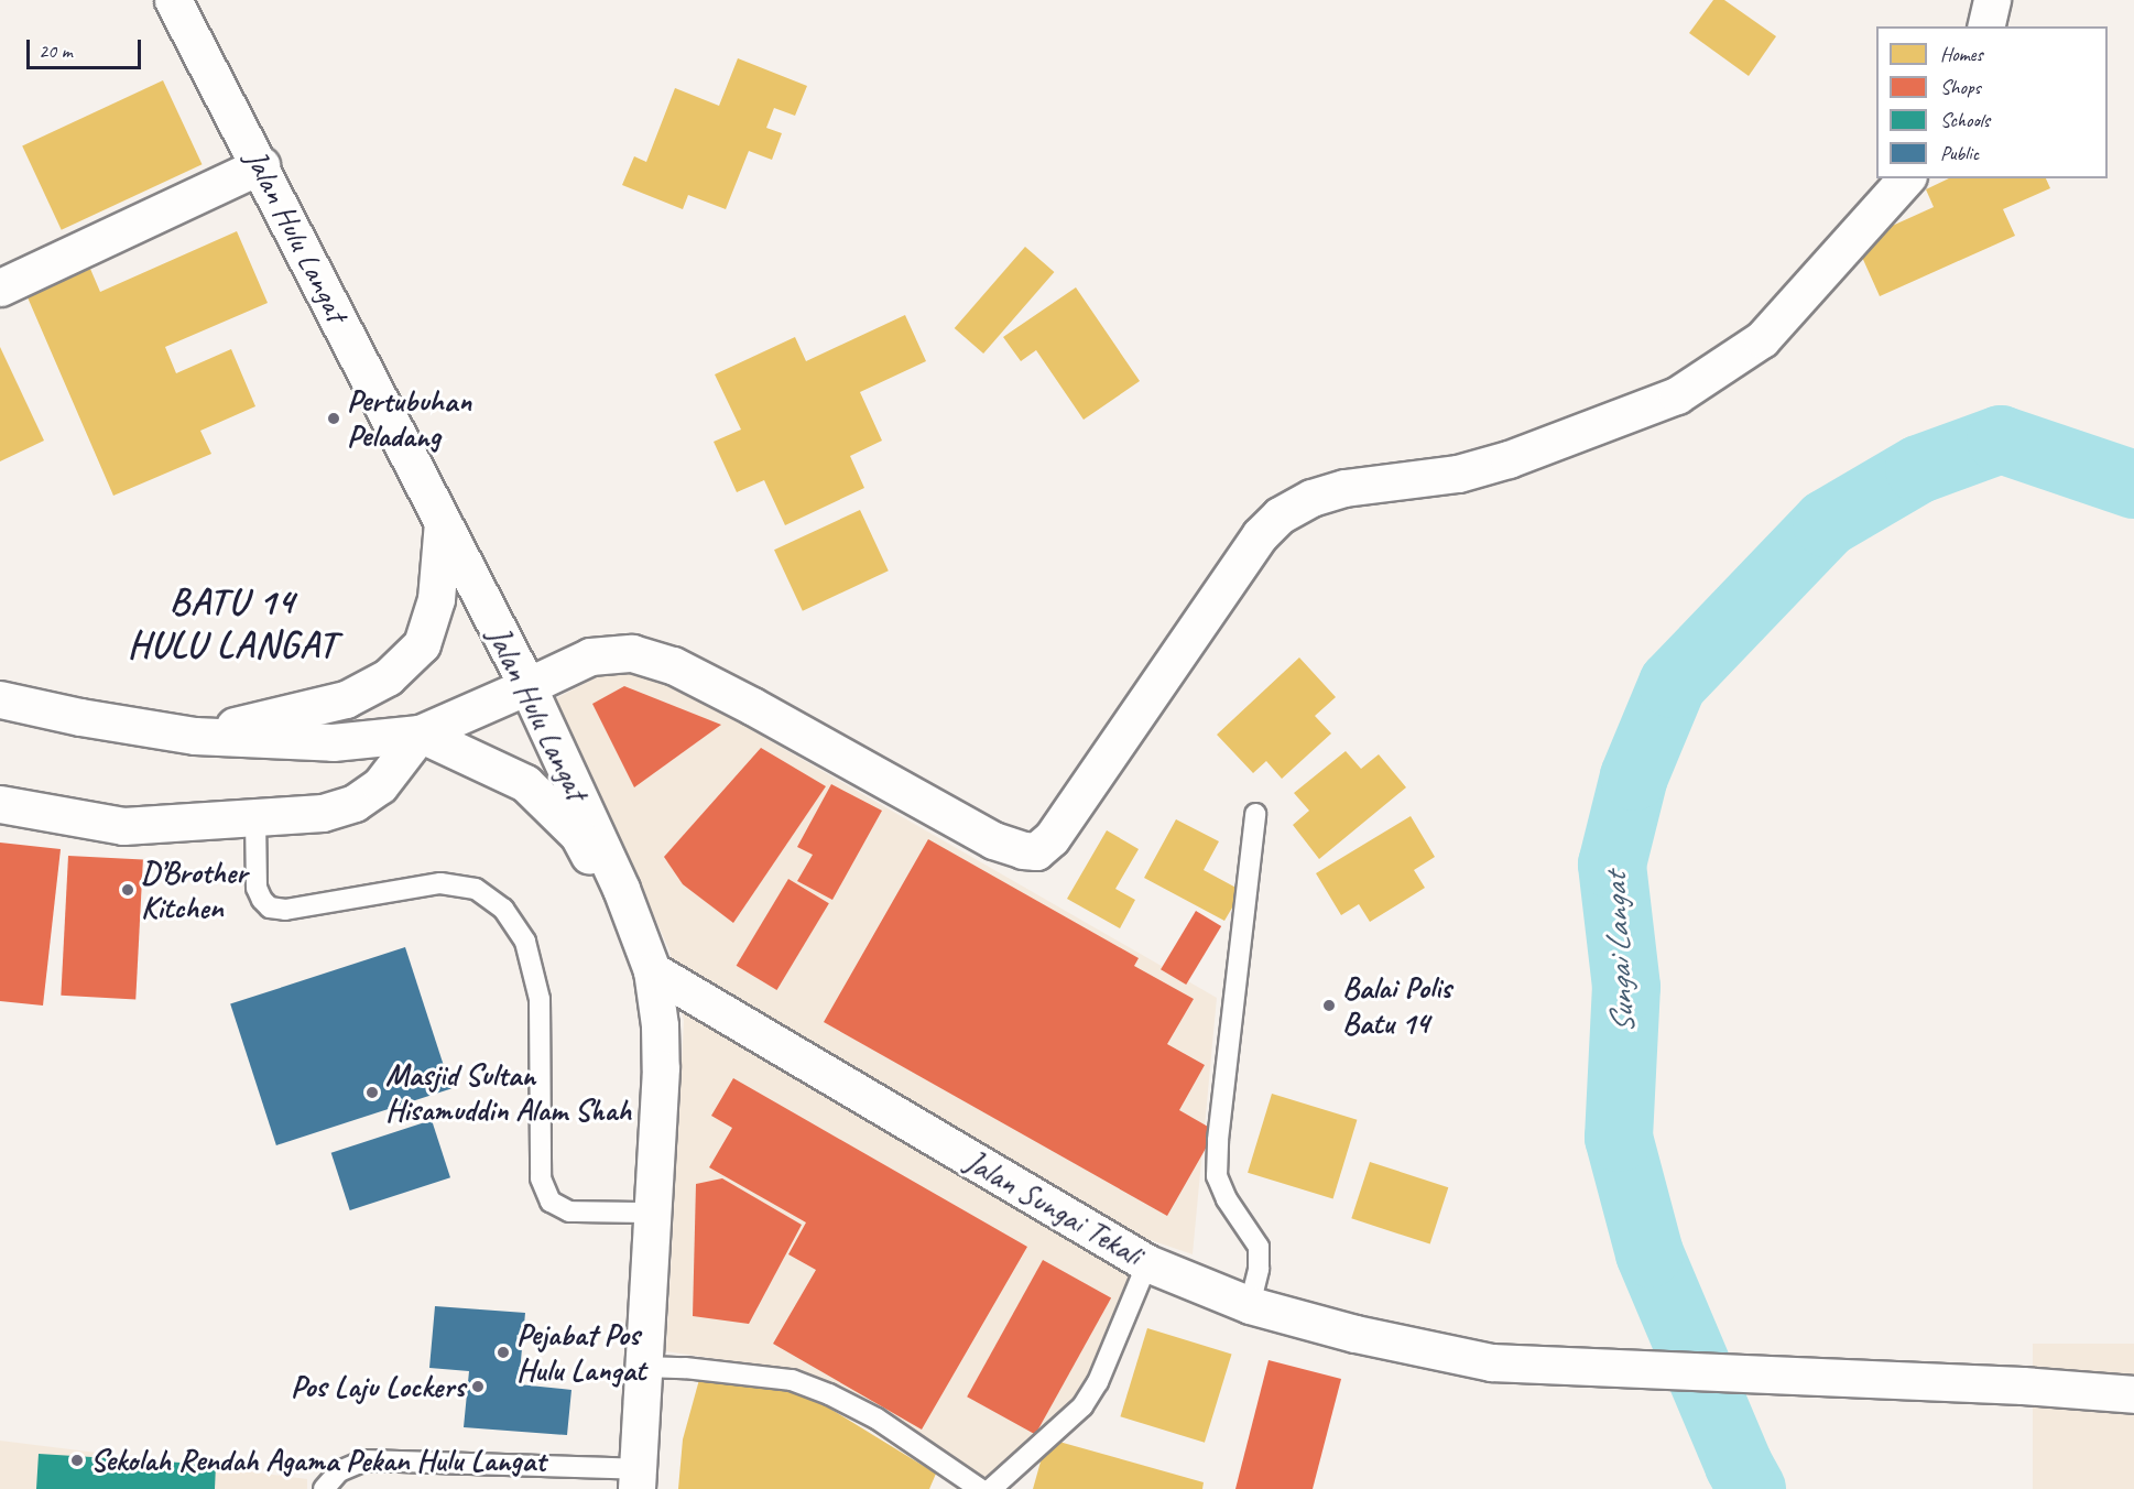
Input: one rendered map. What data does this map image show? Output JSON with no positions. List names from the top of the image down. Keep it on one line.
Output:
{"streets":{"street":["Jalan Hulu Langat","Jalan Sungai Tekali"]},"crossings":[["Jalan Hulu Langat","Jalan Sungai Tekali"]],"districts":["BATU 14 HULU LANGAT"],"water":["Sungai Langat"],"places":["Pertubuhan Peladang","D’Brother Kitchen","Balai Polis Batu 14","Masjid Sultan Hisamuddin Alam Shah","Pejabat Pos Hulu Langat","Pos Laju Lockers","Sekolah Rendah Agama Pekan Hulu Langat"],"legend":["Homes","Shops","Schools","Public"],"scale_bar":"20 m"}
